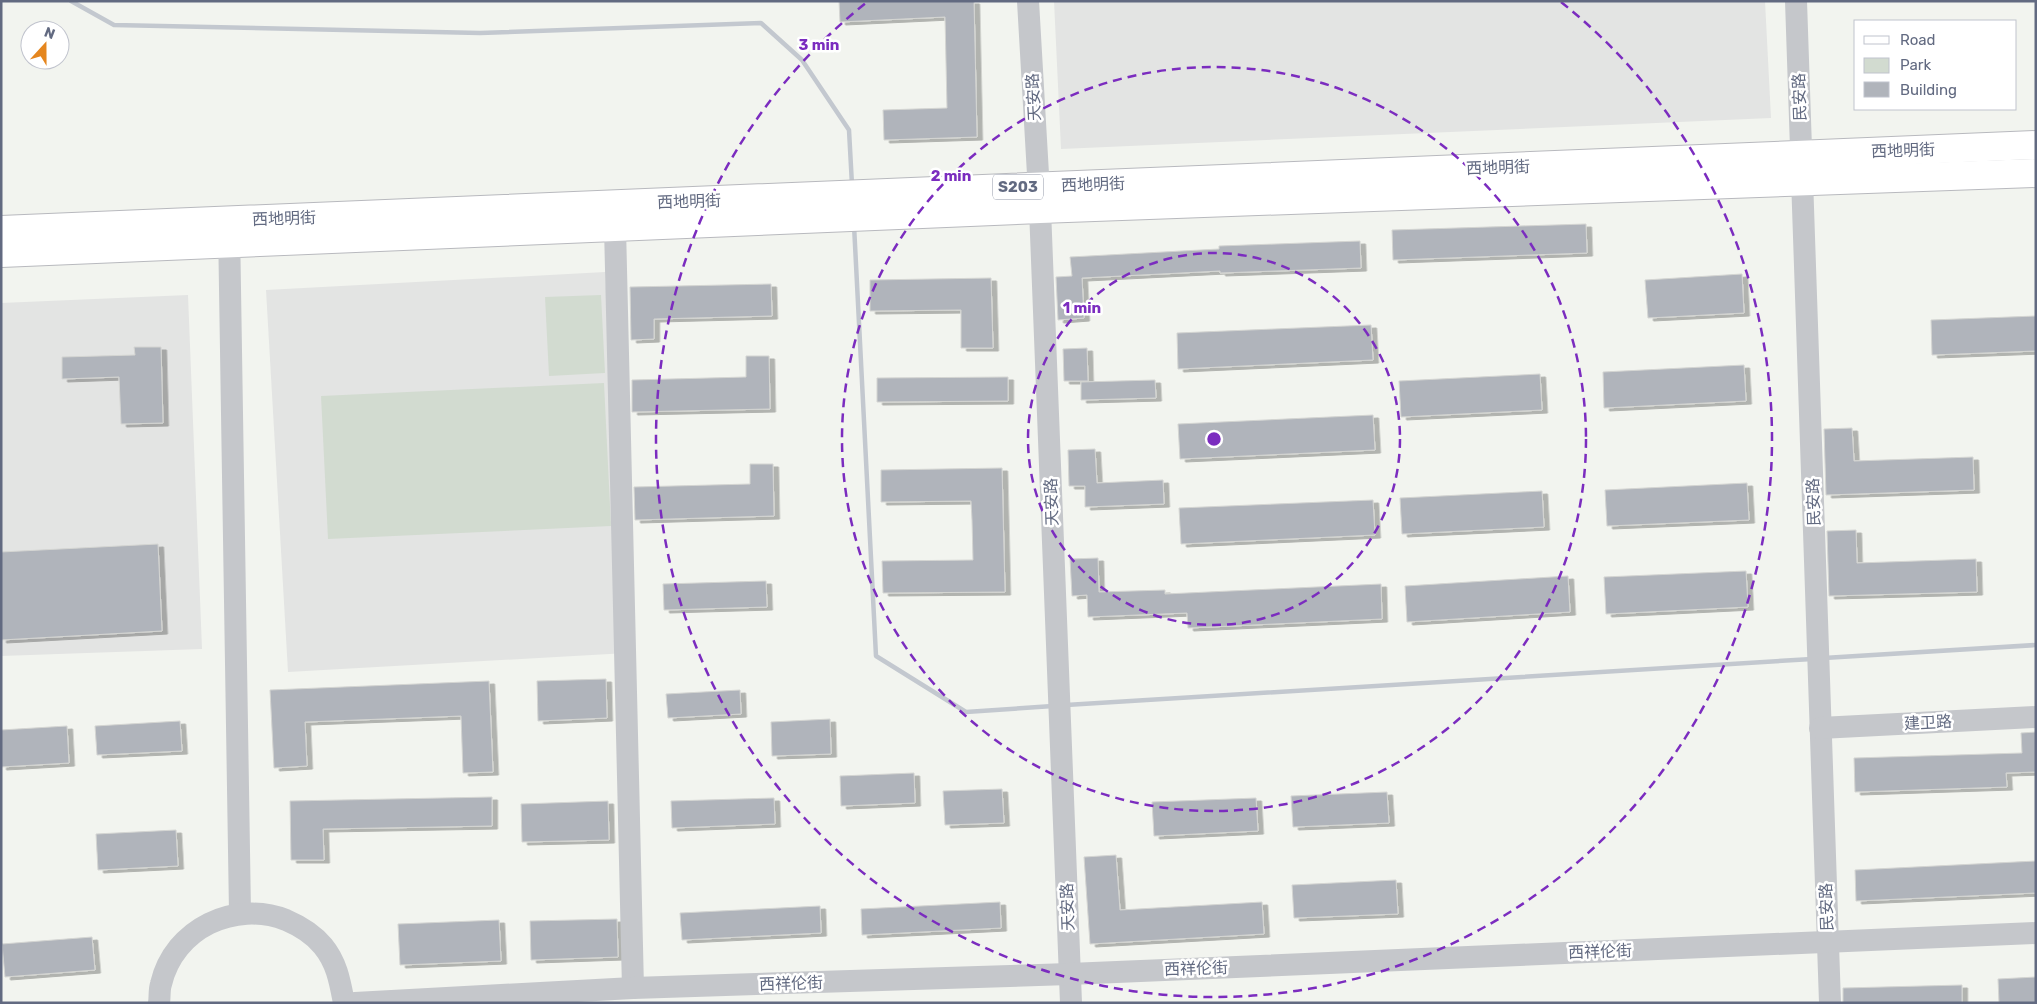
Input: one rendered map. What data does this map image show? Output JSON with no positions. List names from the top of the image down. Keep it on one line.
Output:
{"streets":{"main road":["西地明街","S203"],"street":["天安路","民安路","建卫路","西祥伦街"]},"crossings":[["天安路","西地明街"],["天安路","西祥伦街"],["民安路","西地明街"],["民安路","建卫路"],["民安路","西祥伦街"]],"legend":["Road","Park","Building"],"north":"top","rings":["3 min","2 min","1 min"]}
